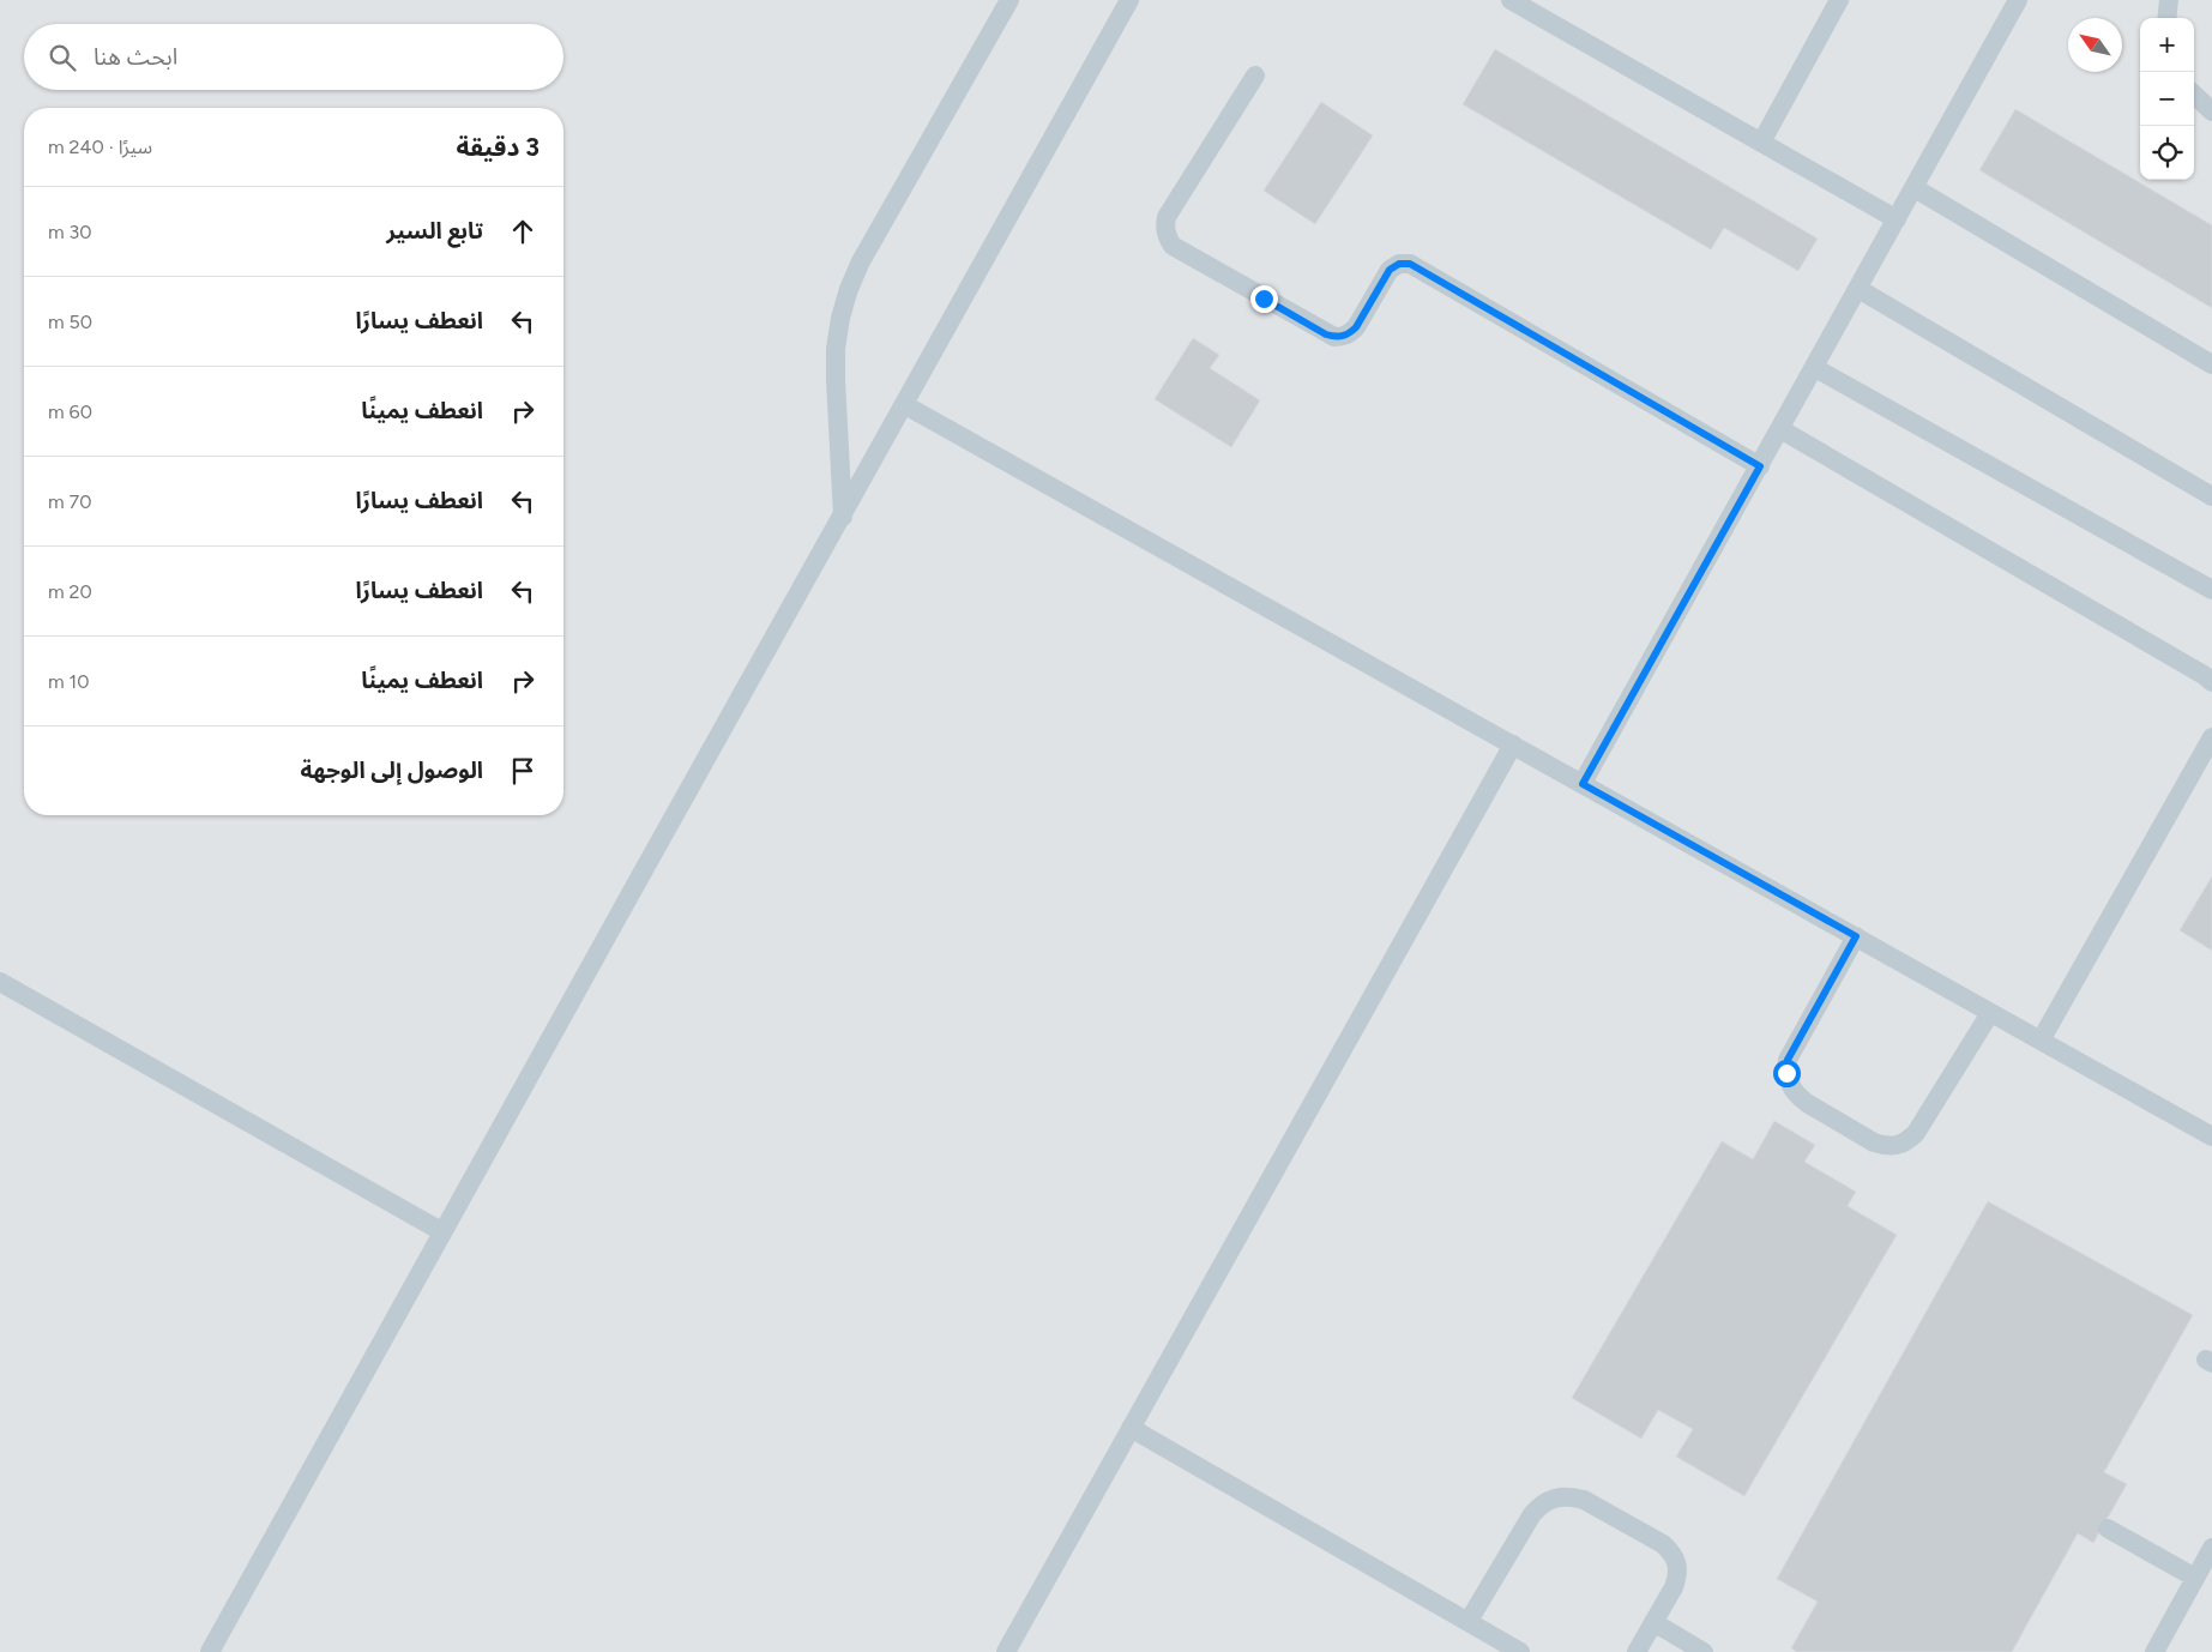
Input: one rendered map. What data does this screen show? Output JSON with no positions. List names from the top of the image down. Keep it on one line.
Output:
{"north":"top left","page":{"map_buttons":["+","−"],"search":"ابحث هنا","heading":["3 دقيقة","سيرًا · 240 m"],"list":[["تابع السير","30 m"],["انعطف يسارًا","50 m"],["انعطف يمينًا","60 m"],["انعطف يسارًا","70 m"],["انعطف يسارًا","20 m"],["انعطف يمينًا","10 m"],"الوصول إلى الوجهة"]}}
